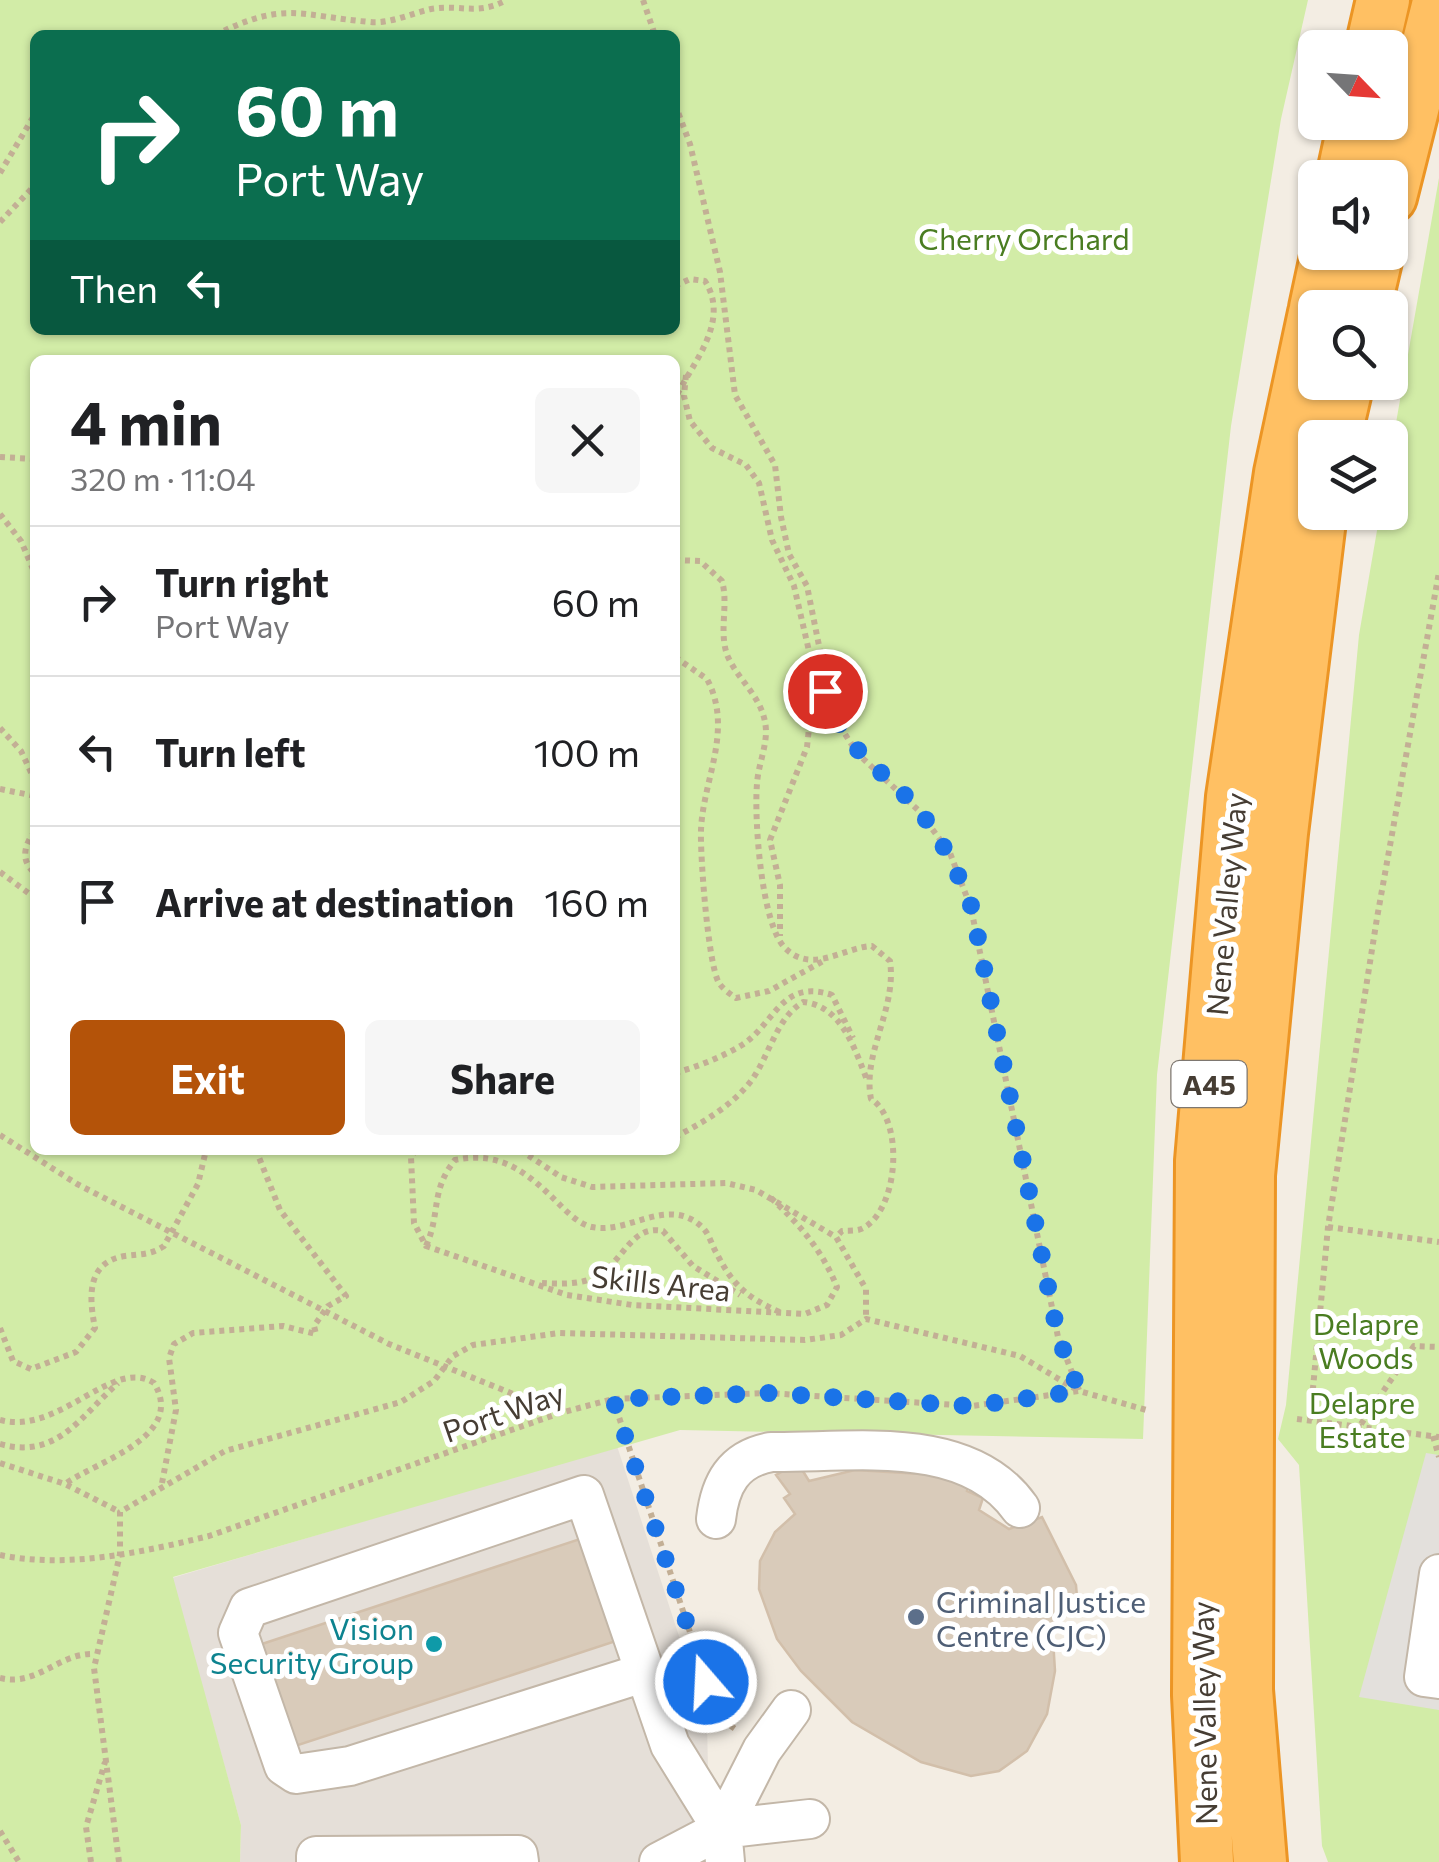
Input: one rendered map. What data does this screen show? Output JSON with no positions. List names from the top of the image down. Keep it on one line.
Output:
{"streets":{"highway":["Nene Valley Way","A45"],"path":["Skills Area","Port Way"]},"parks":["Cherry Orchard","Delapre Woods","Delapre Estate"],"places":["Criminal Justice Centre (CJC)","Vision Security Group"],"north":"bottom right","page":{"turn":["60 m","Port Way"],"then":"Then","heading":["4 min","320 m · 11:04"],"list":[{"name":"Turn right","note":"Port Way","value":"60 m"},{"name":"Turn left","value":"100 m"},{"name":"Arrive at destination","value":"160 m"}],"buttons":["Exit","Share"]}}
